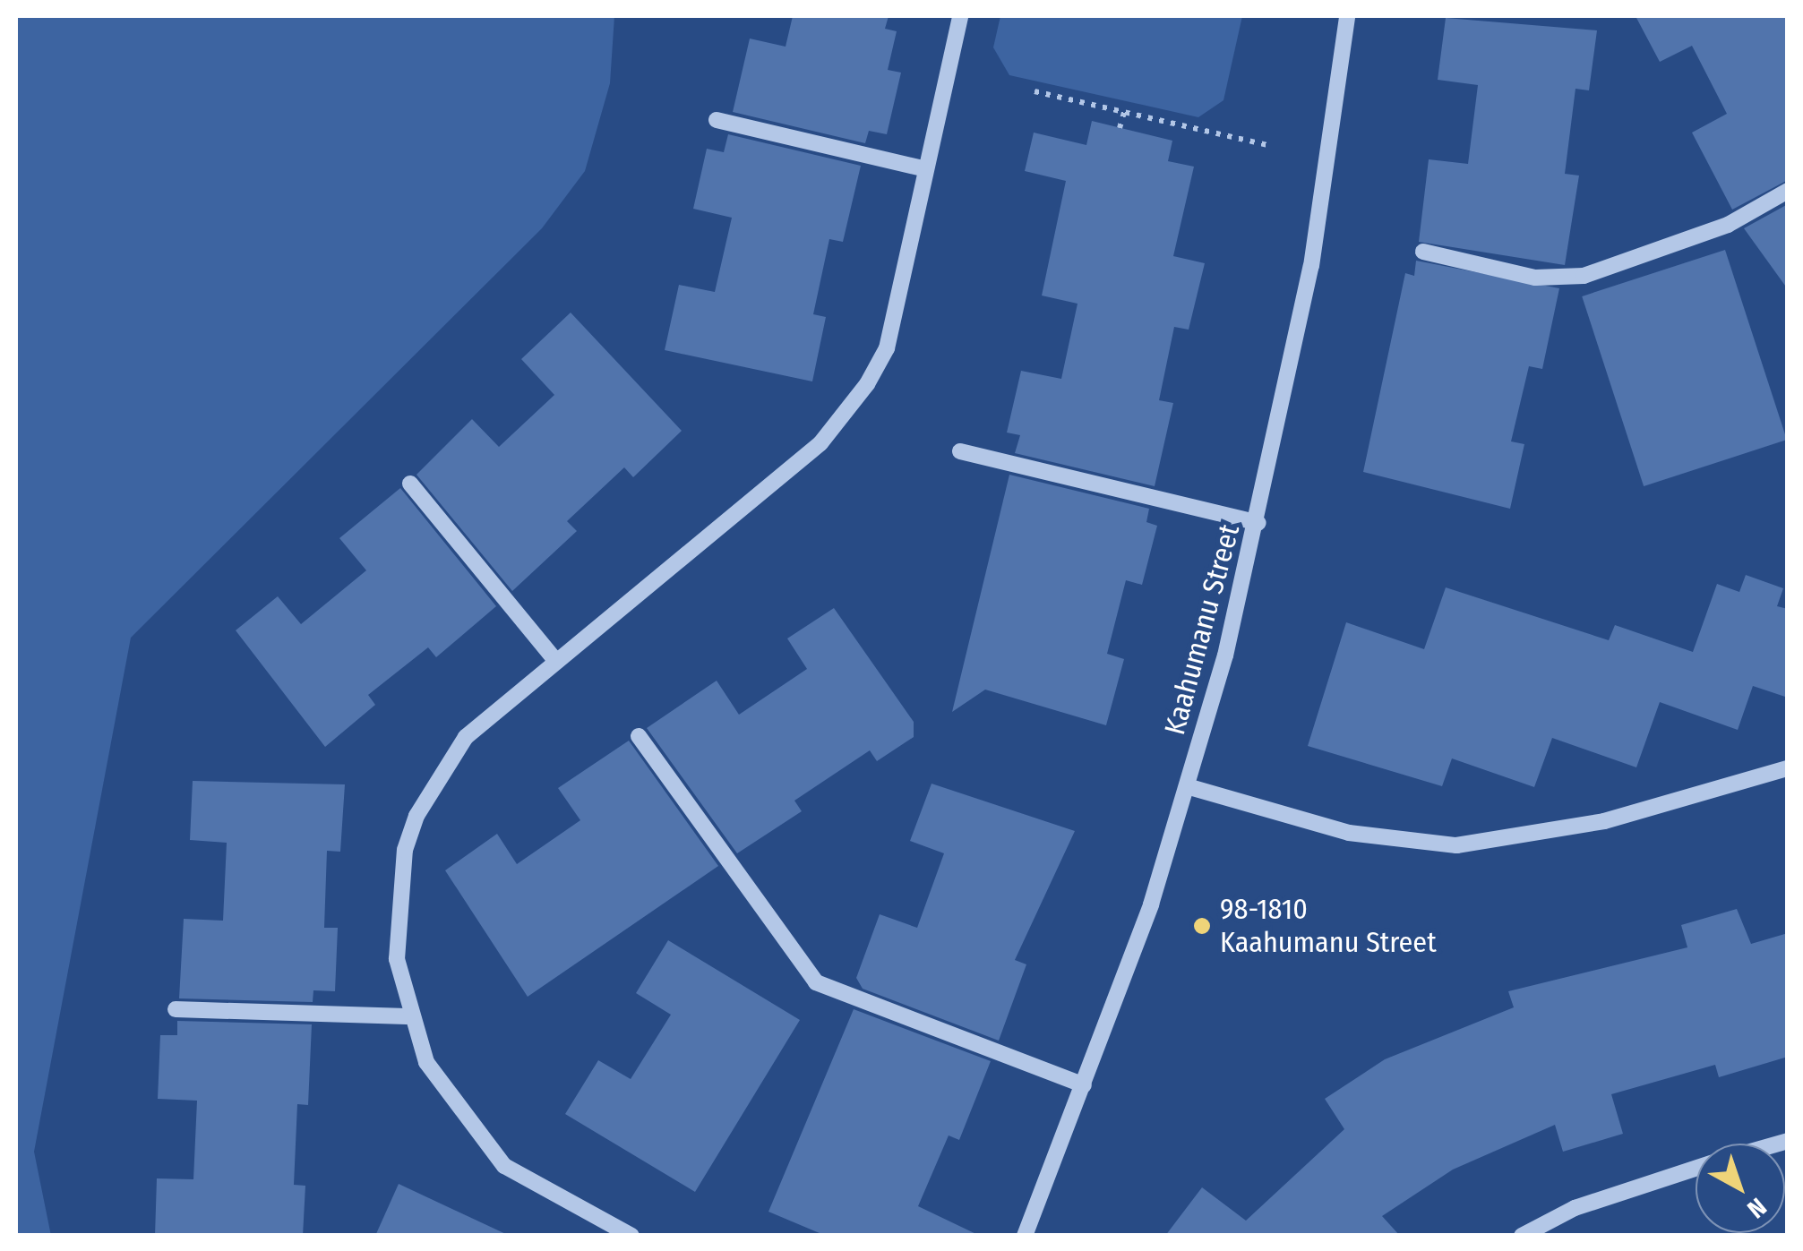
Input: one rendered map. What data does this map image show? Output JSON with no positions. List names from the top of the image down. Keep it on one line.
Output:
{"streets":{"street":["Kaahumanu Street"]},"places":["98-1810 Kaahumanu Street"],"north":"bottom right"}
